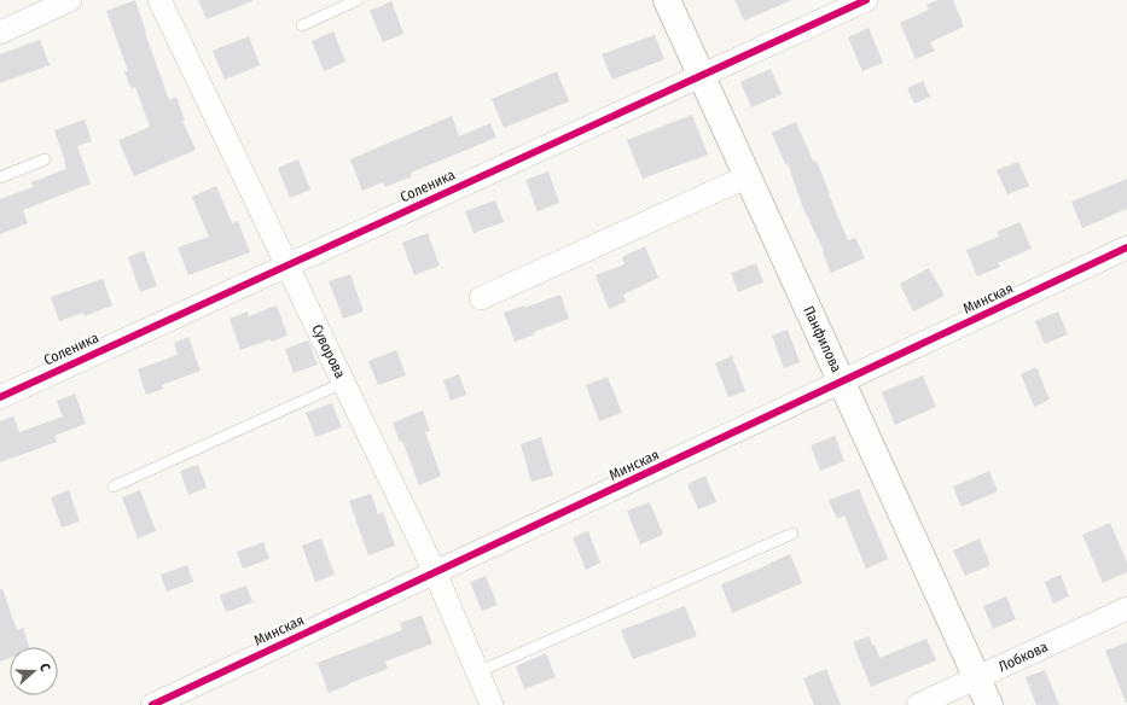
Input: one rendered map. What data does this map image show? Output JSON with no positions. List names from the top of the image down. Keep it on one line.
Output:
{"streets":{"street":["Соленика","Минская","Панфилова","Суворова","Лобкова"]},"crossings":[["Соленика","Панфилова"],["Соленика","Суворова"],["Минская","Панфилова"],["Минская","Суворова"],["Панфилова","Лобкова"]],"north":"right"}
